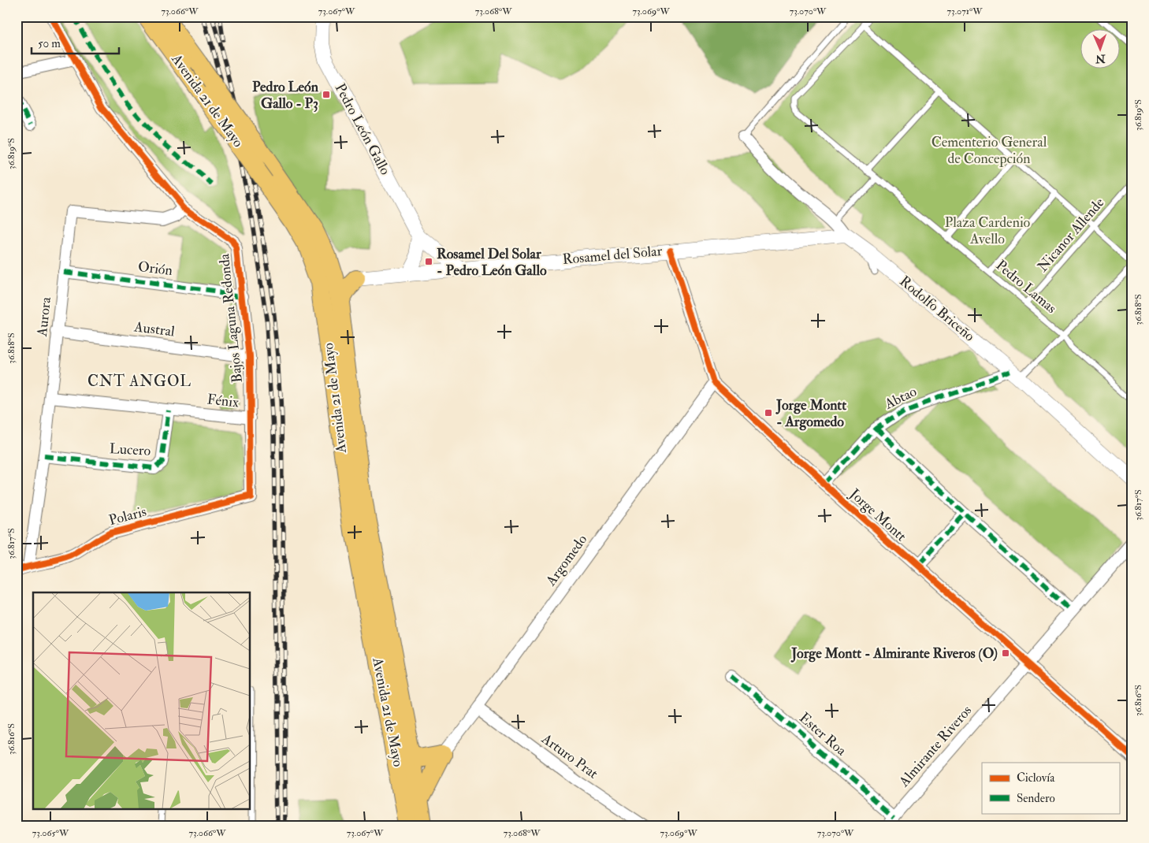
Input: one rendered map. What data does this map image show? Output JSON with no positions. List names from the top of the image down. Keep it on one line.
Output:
{"streets":{"main road":["Avenida 21 de Mayo"],"street":["Pedro León Gallo","Rosamel del Solar","Orión","Rodolfo Briceño","Aurora","Bajos Laguna Redonda","Austral","Abtao","Fénix","Lucero","Jorge Montt","Polaris","Argomedo","Ester Roa","Almirante Riveros","Arturo Prat"],"lane":["Nicanor Allende","Pedro Lamas"]},"crossings":[["Pedro León Gallo","Rosamel del Solar"],["Nicanor Allende","Pedro Lamas"],["Rosamel del Solar","Rodolfo Briceño"],["Rosamel del Solar","Jorge Montt"],["Orión","Aurora"],["Orión","Bajos Laguna Redonda"],["Rodolfo Briceño","Abtao"],["Aurora","Bajos Laguna Redonda"],["Aurora","Austral"],["Aurora","Fénix"],["Aurora","Lucero"],["Aurora","Polaris"],["Bajos Laguna Redonda","Austral"],["Bajos Laguna Redonda","Fénix"],["Bajos Laguna Redonda","Polaris"],["Abtao","Jorge Montt"],["Fénix","Lucero"],["Jorge Montt","Argomedo"],["Jorge Montt","Almirante Riveros"],["Argomedo","Arturo Prat"],["Ester Roa","Almirante Riveros"]],"districts":["CNT ANGOL"],"parks":["Cementerio General de Concepción","Plaza Cardenio Avello"],"places":{"transit":["Pedro León Gallo - P3","Rosamel Del Solar - Pedro León Gallo","Jorge Montt - Argomedo","Jorge Montt - Almirante Riveros (O)"]},"legend":["Ciclovía","Sendero"],"scale_bar":"50 m","north":"bottom","coordinates":["73.066°W","73.067°W","73.068°W","73.069°W","73.070°W","73.071°W","36.819°S","36.818°S","36.817°S","36.816°S","73.065°W"]}
